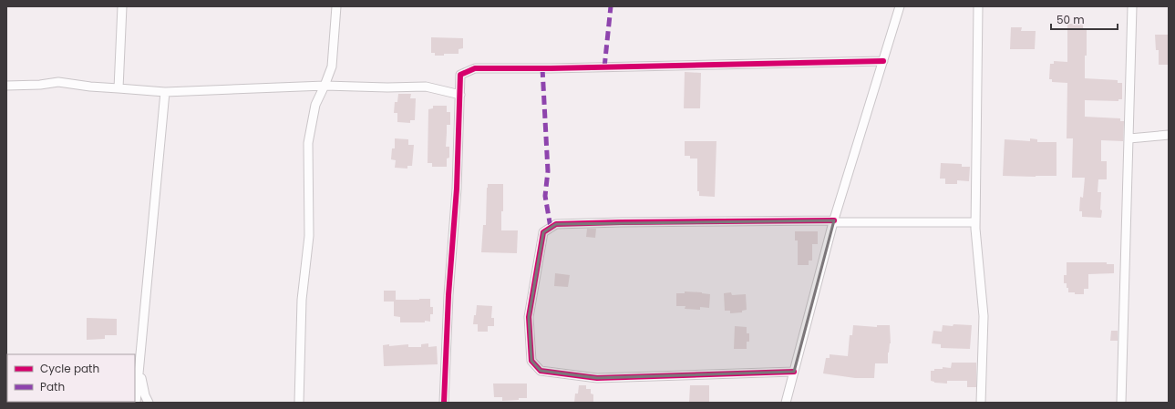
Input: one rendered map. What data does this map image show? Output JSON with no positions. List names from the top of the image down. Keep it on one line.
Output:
{"legend":["Cycle path","Path"],"scale_bar":"50 m"}
